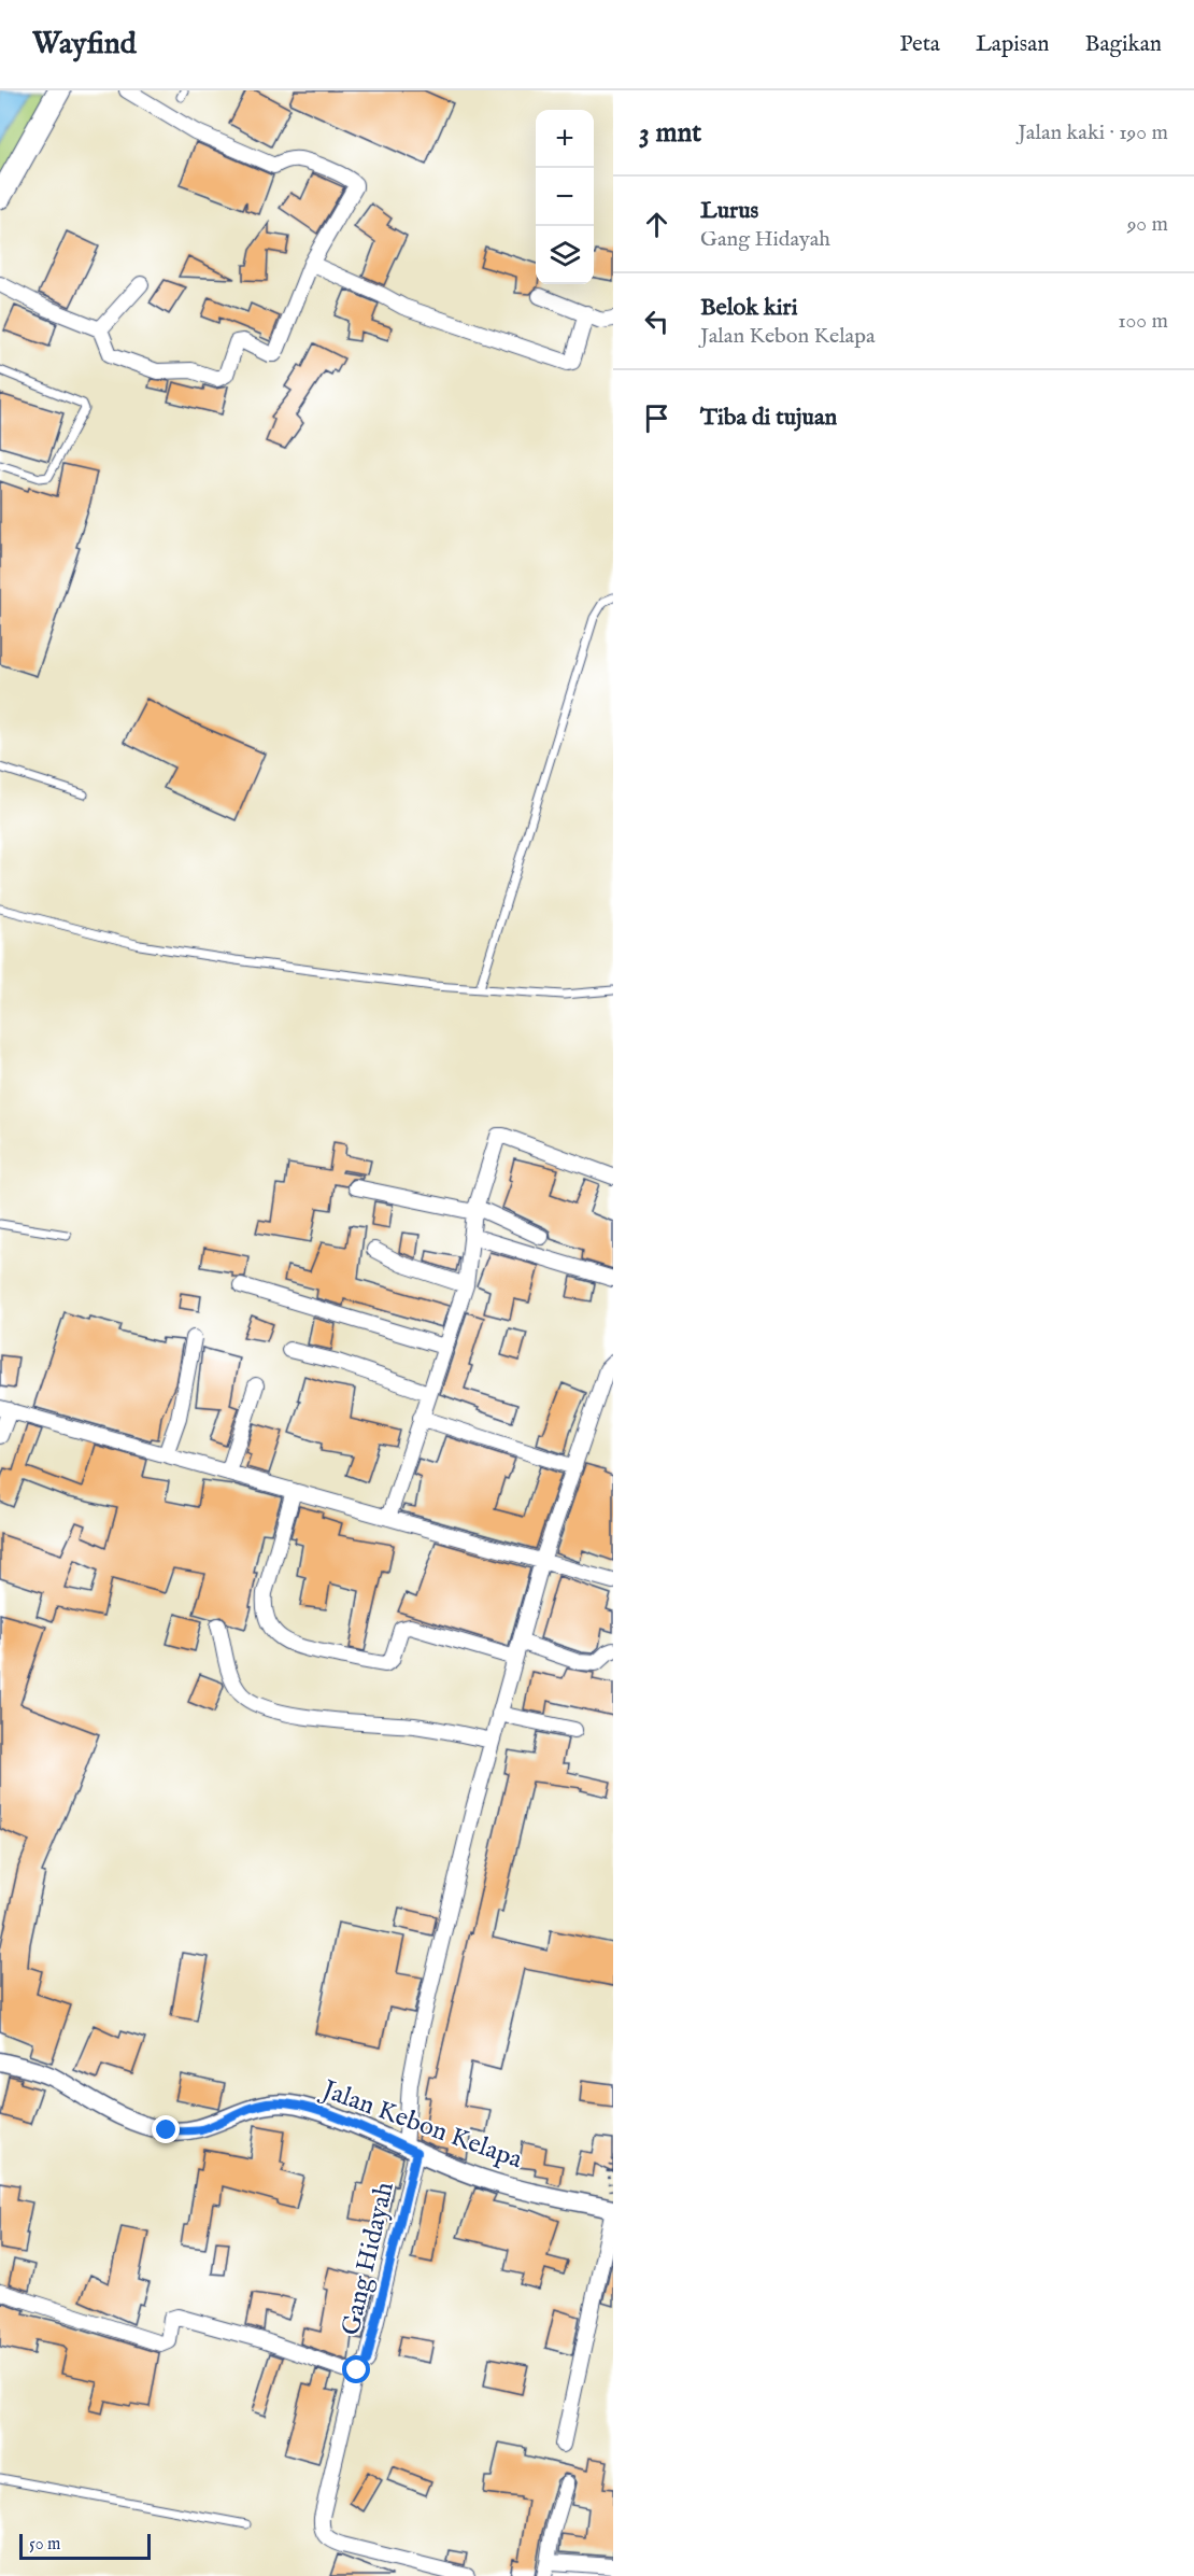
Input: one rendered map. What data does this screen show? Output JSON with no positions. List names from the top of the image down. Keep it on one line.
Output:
{"streets":{"street":["Jalan Kebon Kelapa","Gang Hidayah"]},"crossings":[["Jalan Kebon Kelapa","Gang Hidayah"]],"scale_bar":"50 m","page":{"header":"Wayfind","nav":["Peta","Lapisan","Bagikan"],"heading":["3 mnt","Jalan kaki · 190 m"],"map_buttons":["+","−"],"list":[["Lurus","Gang Hidayah","90 m"],["Belok kiri","Jalan Kebon Kelapa","100 m"],"Tiba di tujuan"],"scale":"50 m"}}
